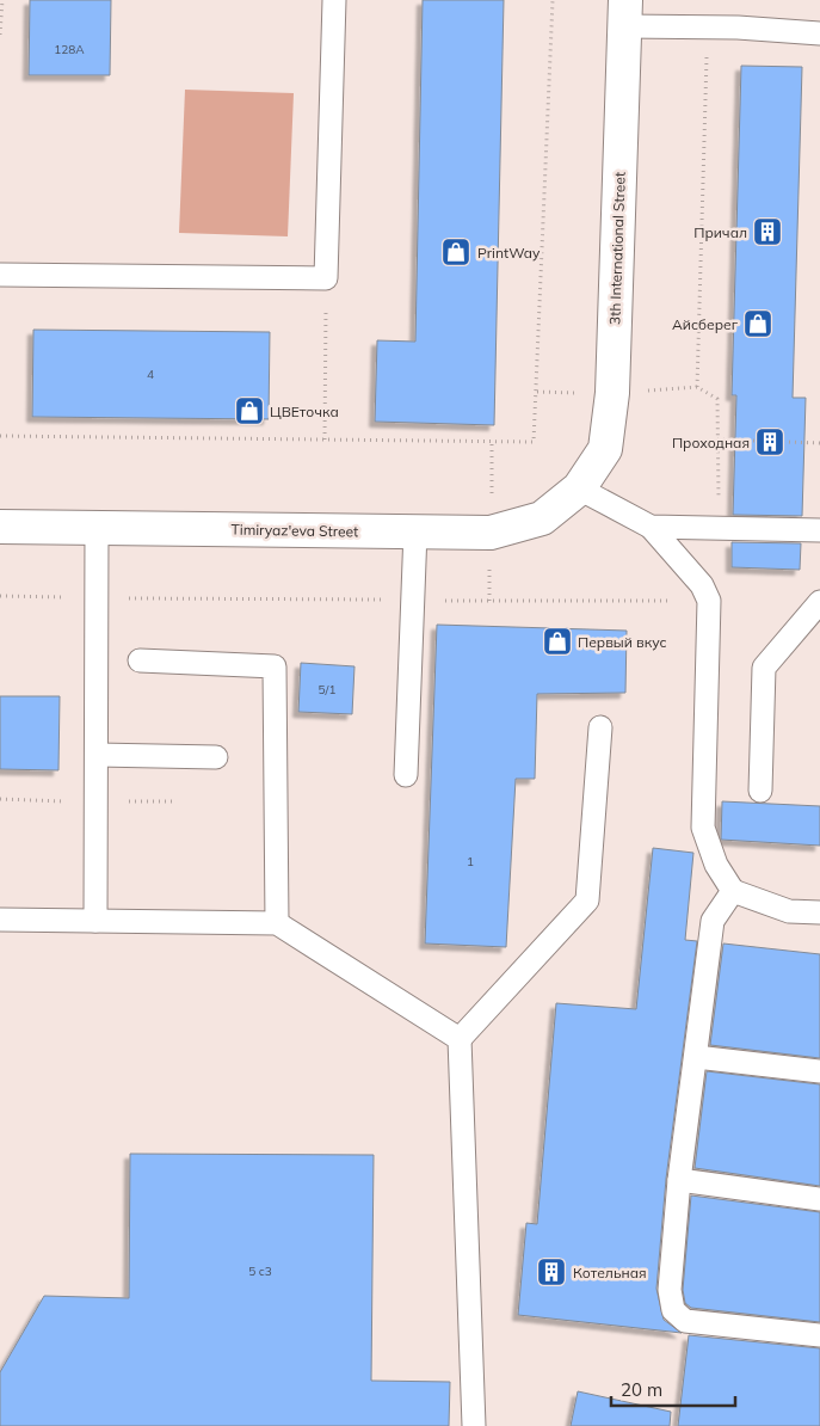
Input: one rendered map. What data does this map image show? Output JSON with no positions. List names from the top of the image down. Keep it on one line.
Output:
{"streets":{"street":["3th International Street","Timiryaz'eva Street"]},"crossings":[["3th International Street","Timiryaz'eva Street"]],"places":{"building":["Причал","Проходная","Котельная"],"shop":["PrintWay","Айсберег","ЦВЕточка","Первый вкус"]},"house_numbers":["128А","4","5/1","1","5 с3"],"scale_bar":"20 m"}
